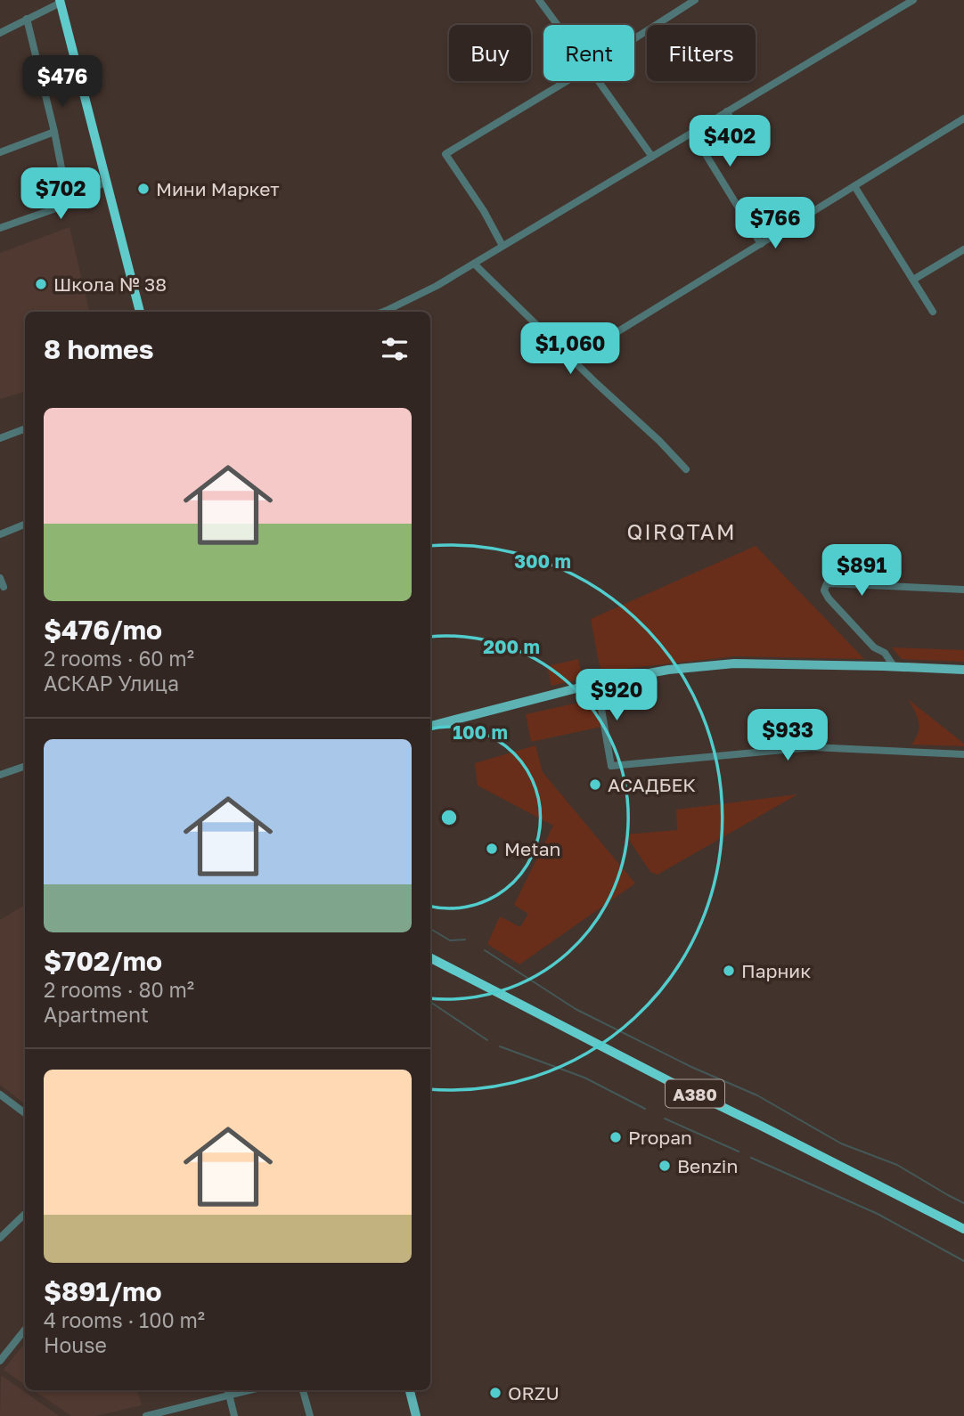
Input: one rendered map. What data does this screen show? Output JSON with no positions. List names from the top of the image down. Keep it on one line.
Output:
{"streets":{"highway":["A380"]},"districts":["QIRQTAM"],"places":["Мини Маркет","Школа № 38","АСАДБЕК","Metan","Парник","Propan","Benzin","ORZU"],"page":{"chip":["Buy","Rent","Filters"],"price":["$476","$402","$702","$766","$1,060","$891","$920","$933"],"heading":"8 homes","list":[{"name":"$476/mo","note":"2 rooms · 60 m² · АСКАР Улица"},{"name":"$702/mo","note":"2 rooms · 80 m² · Apartment"},{"name":"$891/mo","note":"4 rooms · 100 m² · House"}]},"rings":["300 m","200 m","100 m"]}
